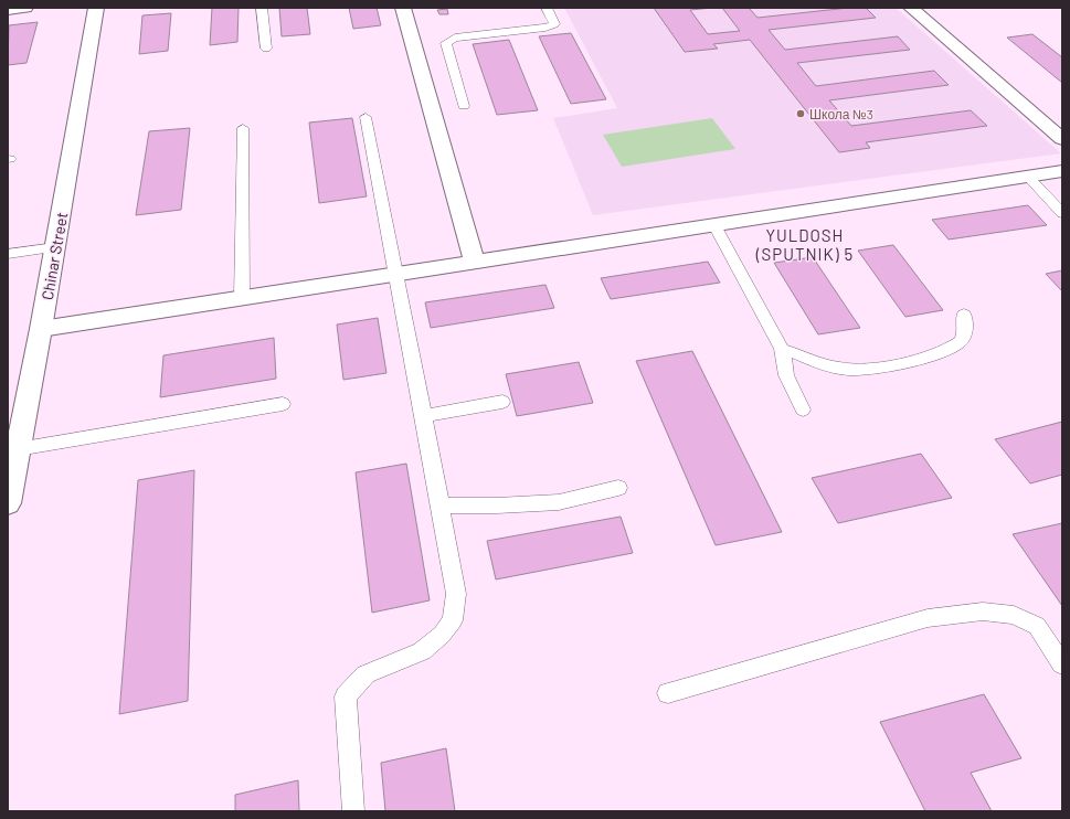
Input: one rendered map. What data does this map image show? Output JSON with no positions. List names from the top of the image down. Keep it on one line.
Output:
{"streets":{"street":["Chinar Street"]},"districts":["YULDOSH (SPUTNIK) 5"],"places":["Школа №3"]}
